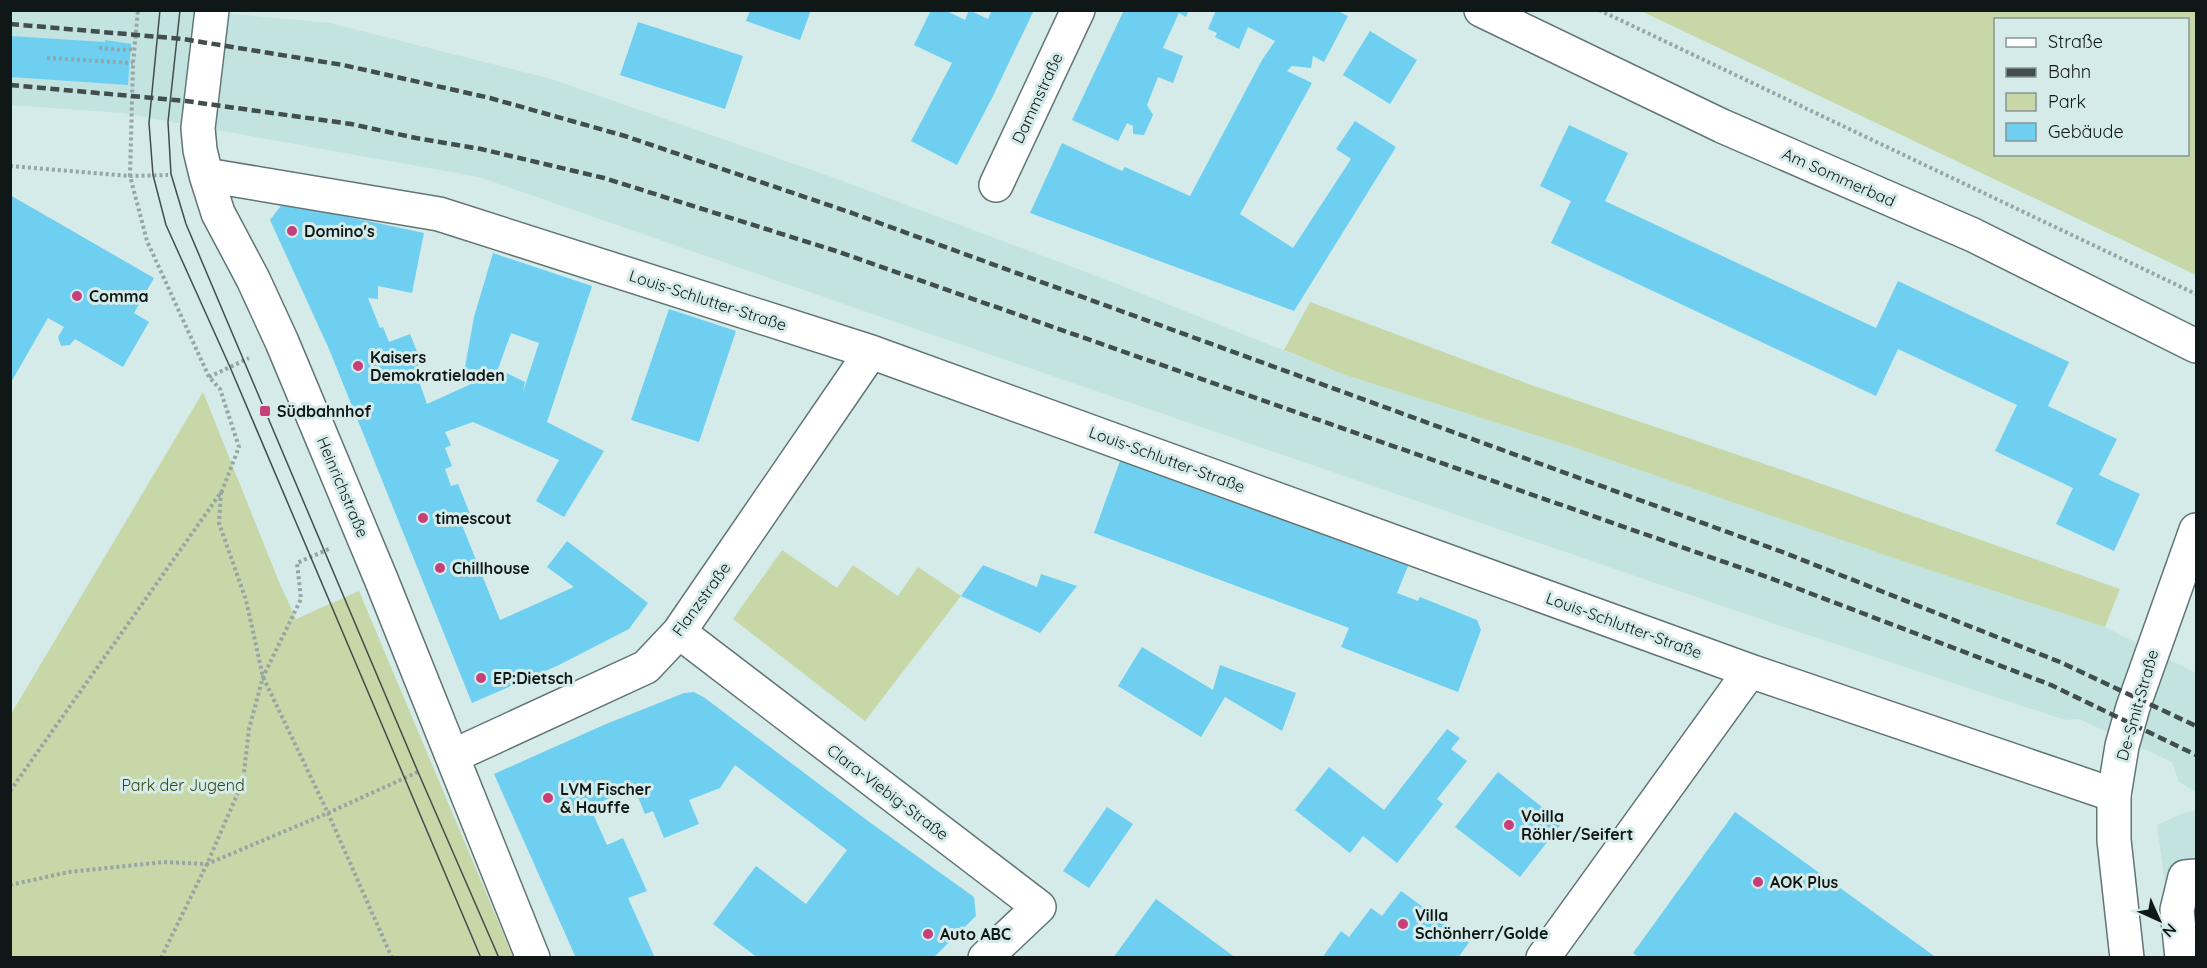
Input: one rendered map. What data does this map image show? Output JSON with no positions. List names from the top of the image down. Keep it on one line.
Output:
{"streets":{"street":["Dammstraße","Am Sommerbad","Louis-Schlutter-Straße","Heinrichstraße","Flanzstraße","De-Smit-Straße","Clara-Viebig-Straße"]},"crossings":[["Louis-Schlutter-Straße","Heinrichstraße"],["Louis-Schlutter-Straße","Flanzstraße"],["Louis-Schlutter-Straße","De-Smit-Straße"],["Heinrichstraße","Flanzstraße"],["Flanzstraße","Clara-Viebig-Straße"]],"parks":["Park der Jugend"],"places":{"other":["Domino's","Comma","Kaisers Demokratieladen","timescout","Chillhouse","EP:Dietsch","LVM Fischer & Hauffe","Voilla Röhler/Seifert","AOK Plus","Villa Schönherr/Golde","Auto ABC"],"transit":["Südbahnhof"]},"legend":["Straße","Bahn","Park","Gebäude"],"north":"bottom right"}
